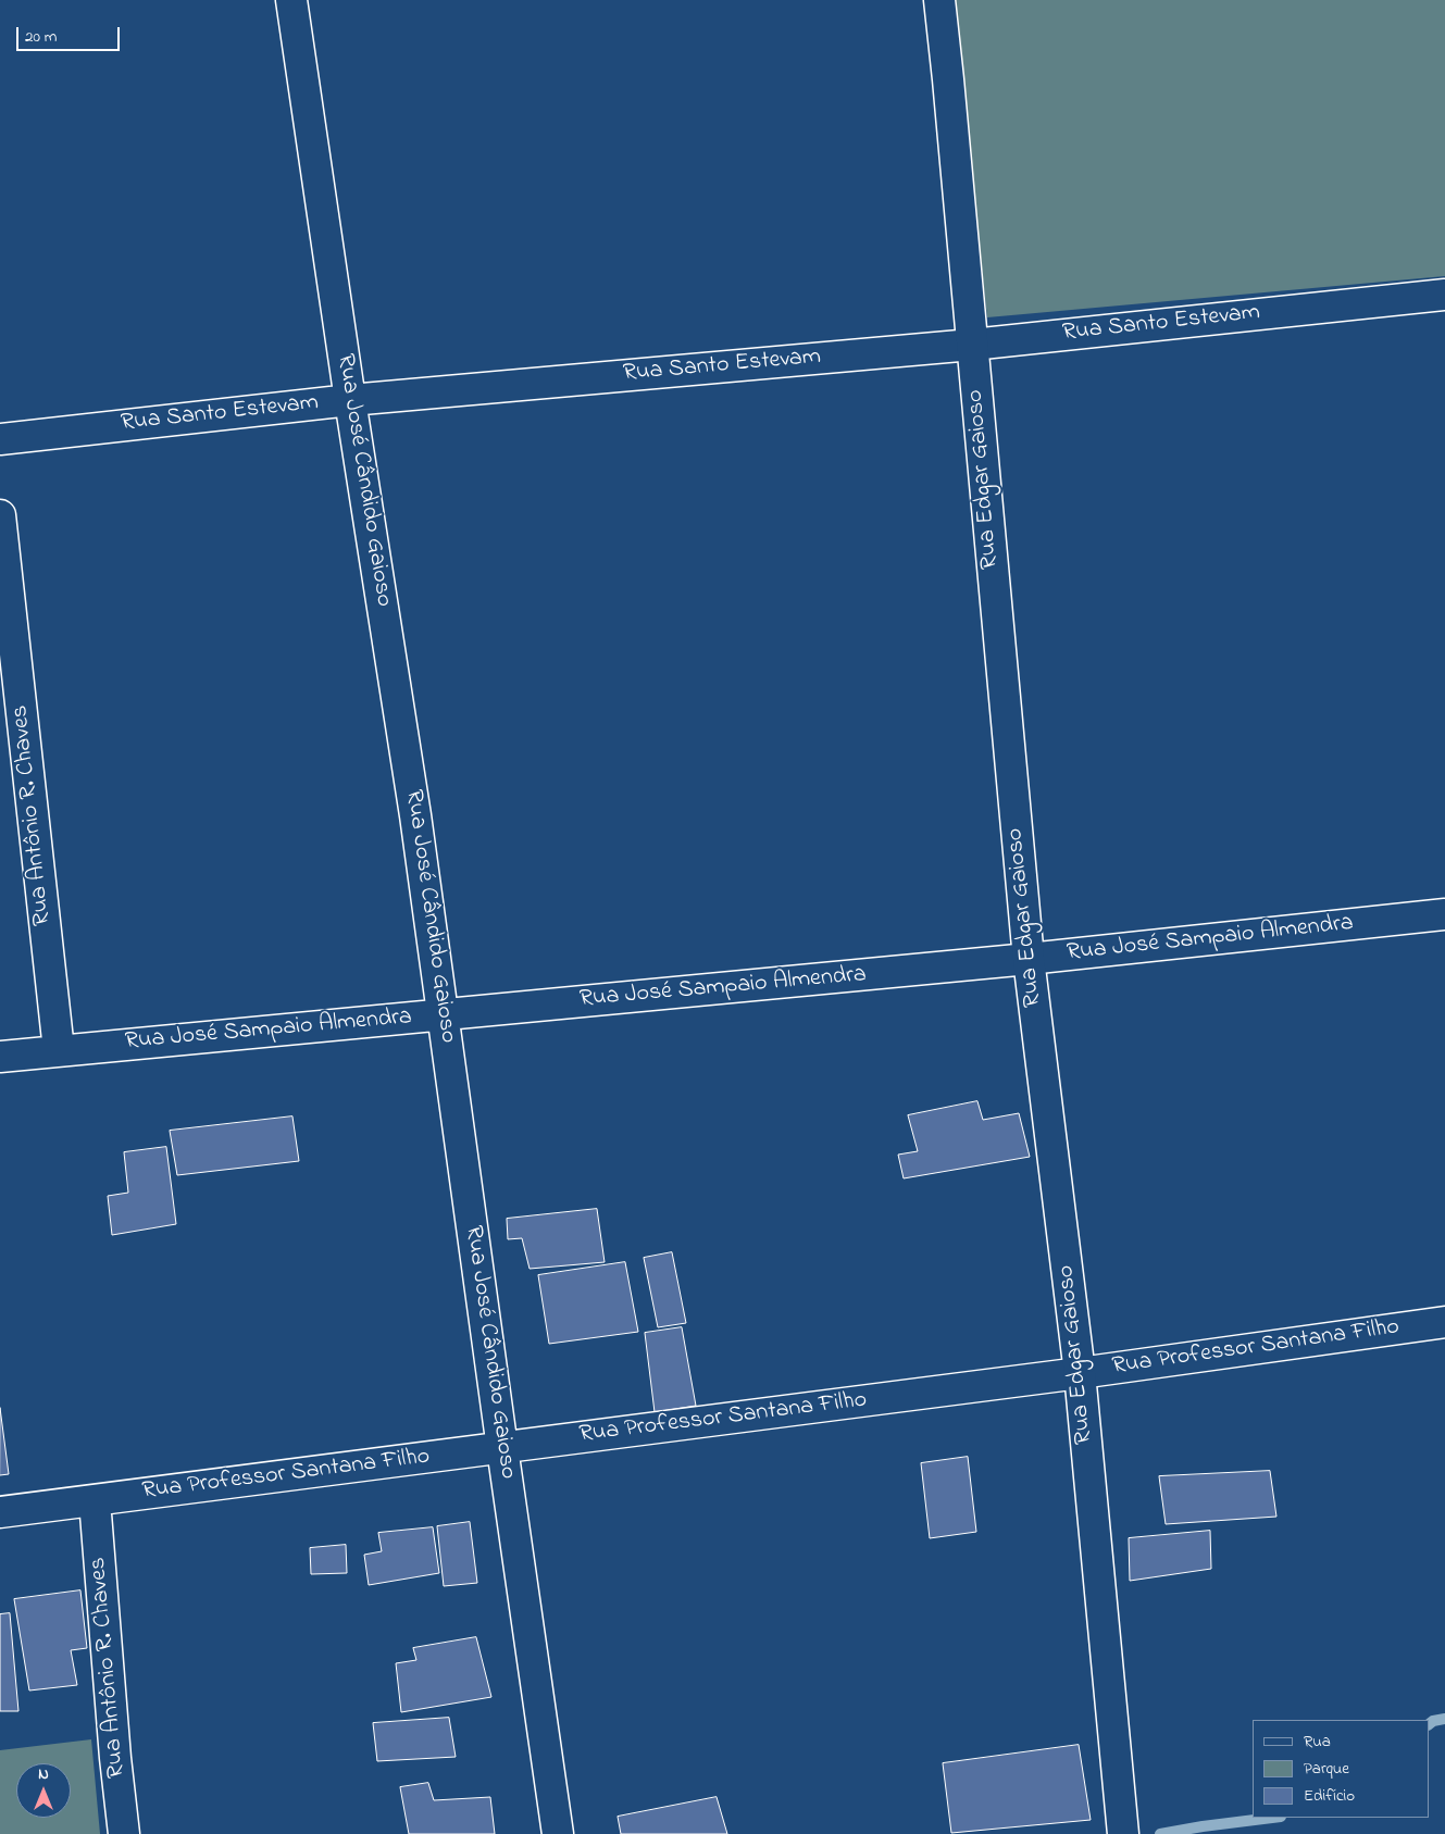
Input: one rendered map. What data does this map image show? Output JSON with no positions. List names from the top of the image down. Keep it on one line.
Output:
{"streets":{"street":["Rua Santo Estevam","Rua Edgar Gaioso","Rua José Cândido Gaioso","Rua Antônio R. Chaves","Rua José Sampaio Almendra","Rua Professor Santana Filho"]},"crossings":[["Rua Santo Estevam","Rua Edgar Gaioso"],["Rua Santo Estevam","Rua José Cândido Gaioso"],["Rua Edgar Gaioso","Rua José Sampaio Almendra"],["Rua Edgar Gaioso","Rua Professor Santana Filho"],["Rua José Cândido Gaioso","Rua José Sampaio Almendra"],["Rua José Cândido Gaioso","Rua Professor Santana Filho"],["Rua Antônio R. Chaves","Rua José Sampaio Almendra"],["Rua Antônio R. Chaves","Rua Professor Santana Filho"]],"legend":["Rua","Parque","Edifício"],"scale_bar":"20 m","north":"top"}
